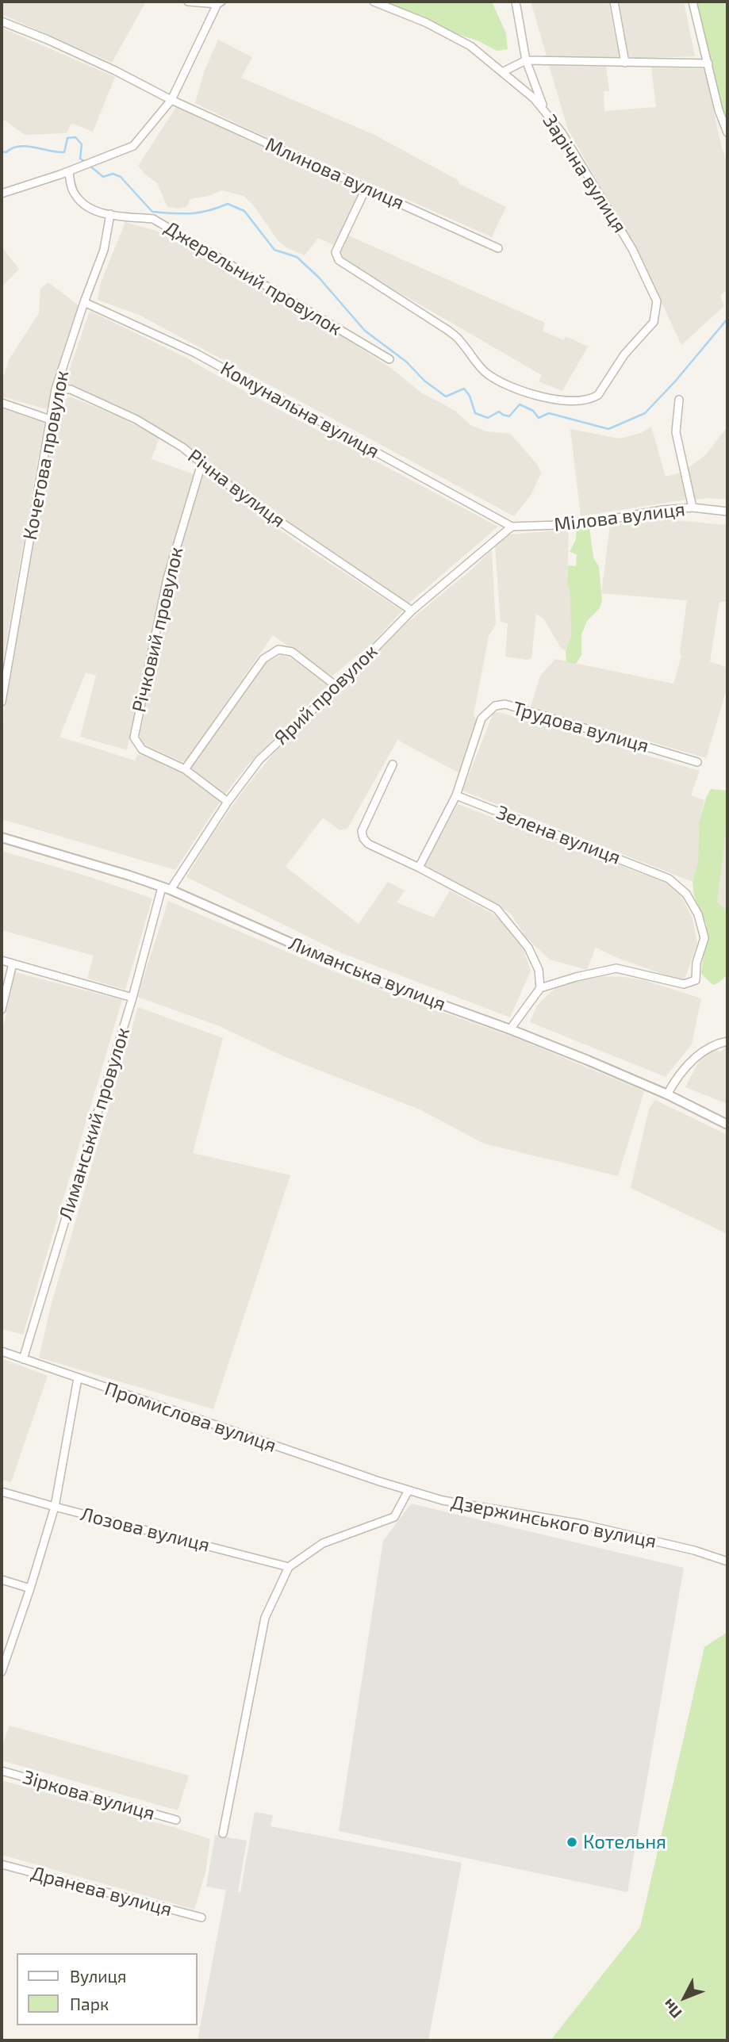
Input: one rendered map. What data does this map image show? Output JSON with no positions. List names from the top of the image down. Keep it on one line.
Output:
{"streets":{"street":["Млинова вулиця","Зарічна вулиця","Джерельний провулок","Комунальна вулиця","Кочетова провулок","Річна вулиця","Мілова вулиця","Річковий провулок","Ярий провулок","Трудова вулиця","Зелена вулиця","Лиманська вулиця","Лиманський провулок","Промислова вулиця","Дзержинського вулиця","Лозова вулиця","Зіркова вулиця","Дранева вулиця"]},"crossings":[["Млинова вулиця","Зарічна вулиця"],["Джерельний провулок","Кочетова провулок"],["Комунальна вулиця","Кочетова провулок"],["Комунальна вулиця","Мілова вулиця"],["Комунальна вулиця","Ярий провулок"],["Кочетова провулок","Річна вулиця"],["Річна вулиця","Річковий провулок"],["Річна вулиця","Ярий провулок"],["Мілова вулиця","Ярий провулок"],["Річковий провулок","Ярий провулок"],["Ярий провулок","Лиманська вулиця"],["Ярий провулок","Лиманський провулок"],["Трудова вулиця","Зелена вулиця"],["Лиманська вулиця","Лиманський провулок"],["Лиманський провулок","Промислова вулиця"],["Промислова вулиця","Дзержинського вулиця"]],"places":["Котельня"],"legend":["Вулиця","Парк"],"north":"bottom left"}
